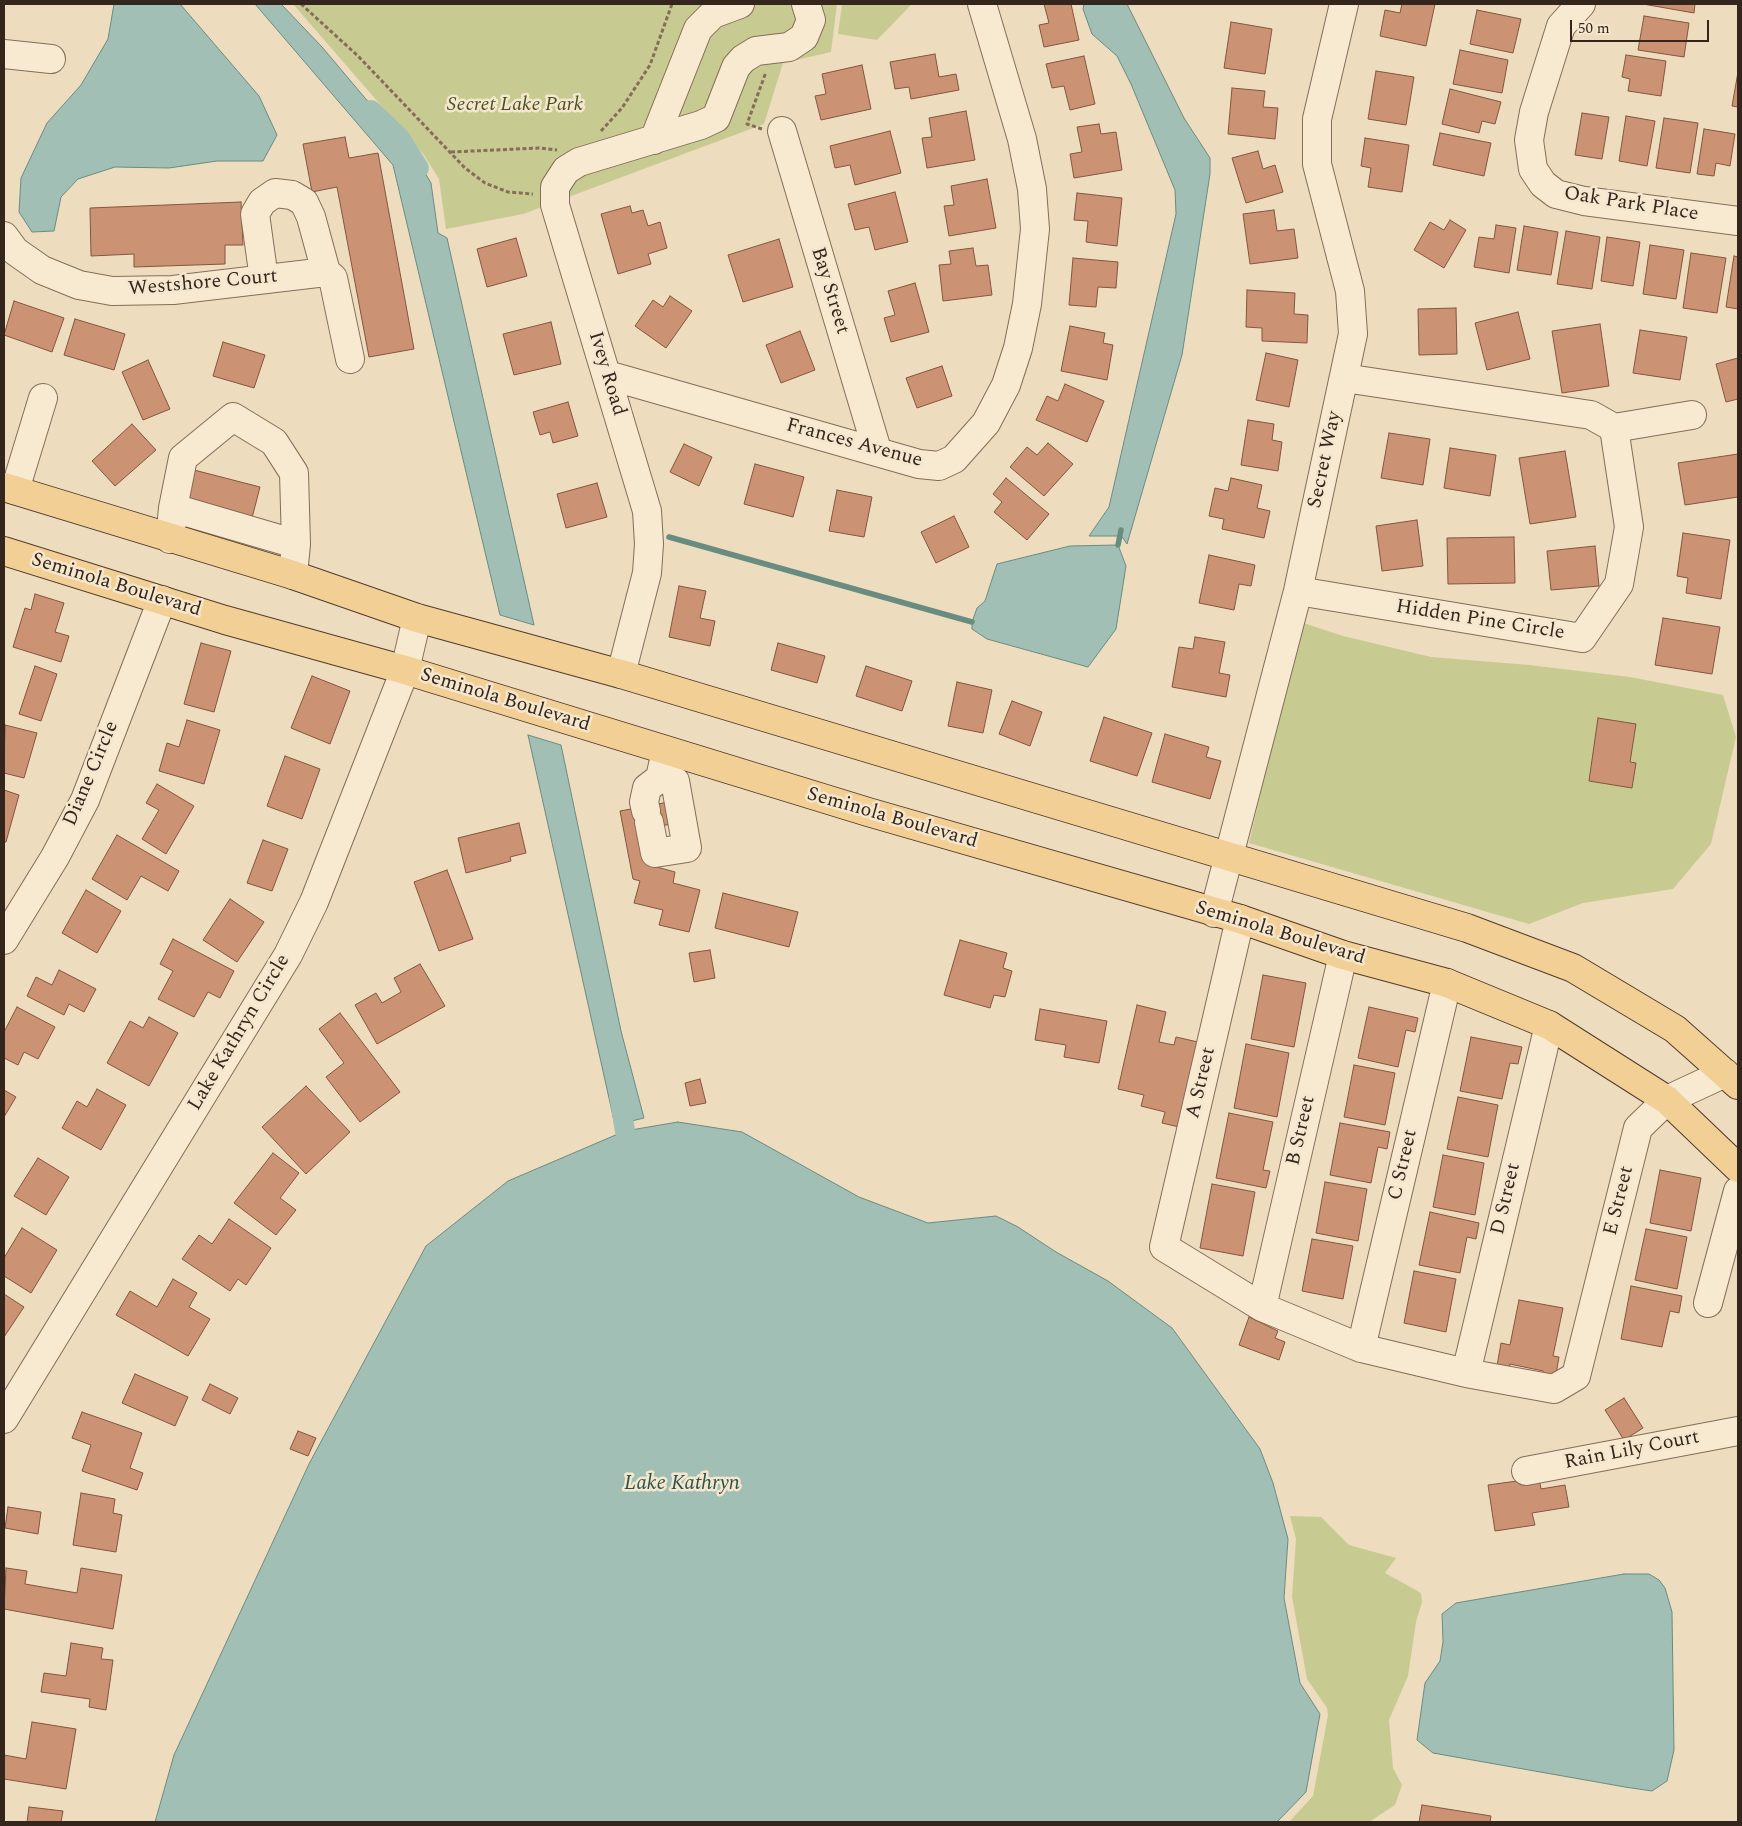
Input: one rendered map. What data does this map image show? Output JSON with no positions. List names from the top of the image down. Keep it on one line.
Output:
{"streets":{"main road":["Seminola Boulevard"],"street":["Oak Park Place","Westshore Court","Bay Street","Ivey Road","Frances Avenue","Secret Way","Hidden Pine Circle","Diane Circle","Lake Kathryn Circle","A Street","B Street","C Street","D Street","E Street","Rain Lily Court"]},"crossings":[["Bay Street","Frances Avenue"],["Ivey Road","Frances Avenue"],["Secret Way","Seminola Boulevard"],["Secret Way","Hidden Pine Circle"],["Secret Way","A Street"],["Seminola Boulevard","Diane Circle"],["Seminola Boulevard","Lake Kathryn Circle"],["Seminola Boulevard","A Street"],["Seminola Boulevard","B Street"],["Seminola Boulevard","C Street"],["Seminola Boulevard","D Street"],["Seminola Boulevard","E Street"],["A Street","B Street"],["D Street","E Street"]],"water":["Lake Kathryn"],"parks":["Secret Lake Park"],"scale_bar":"50 m"}
